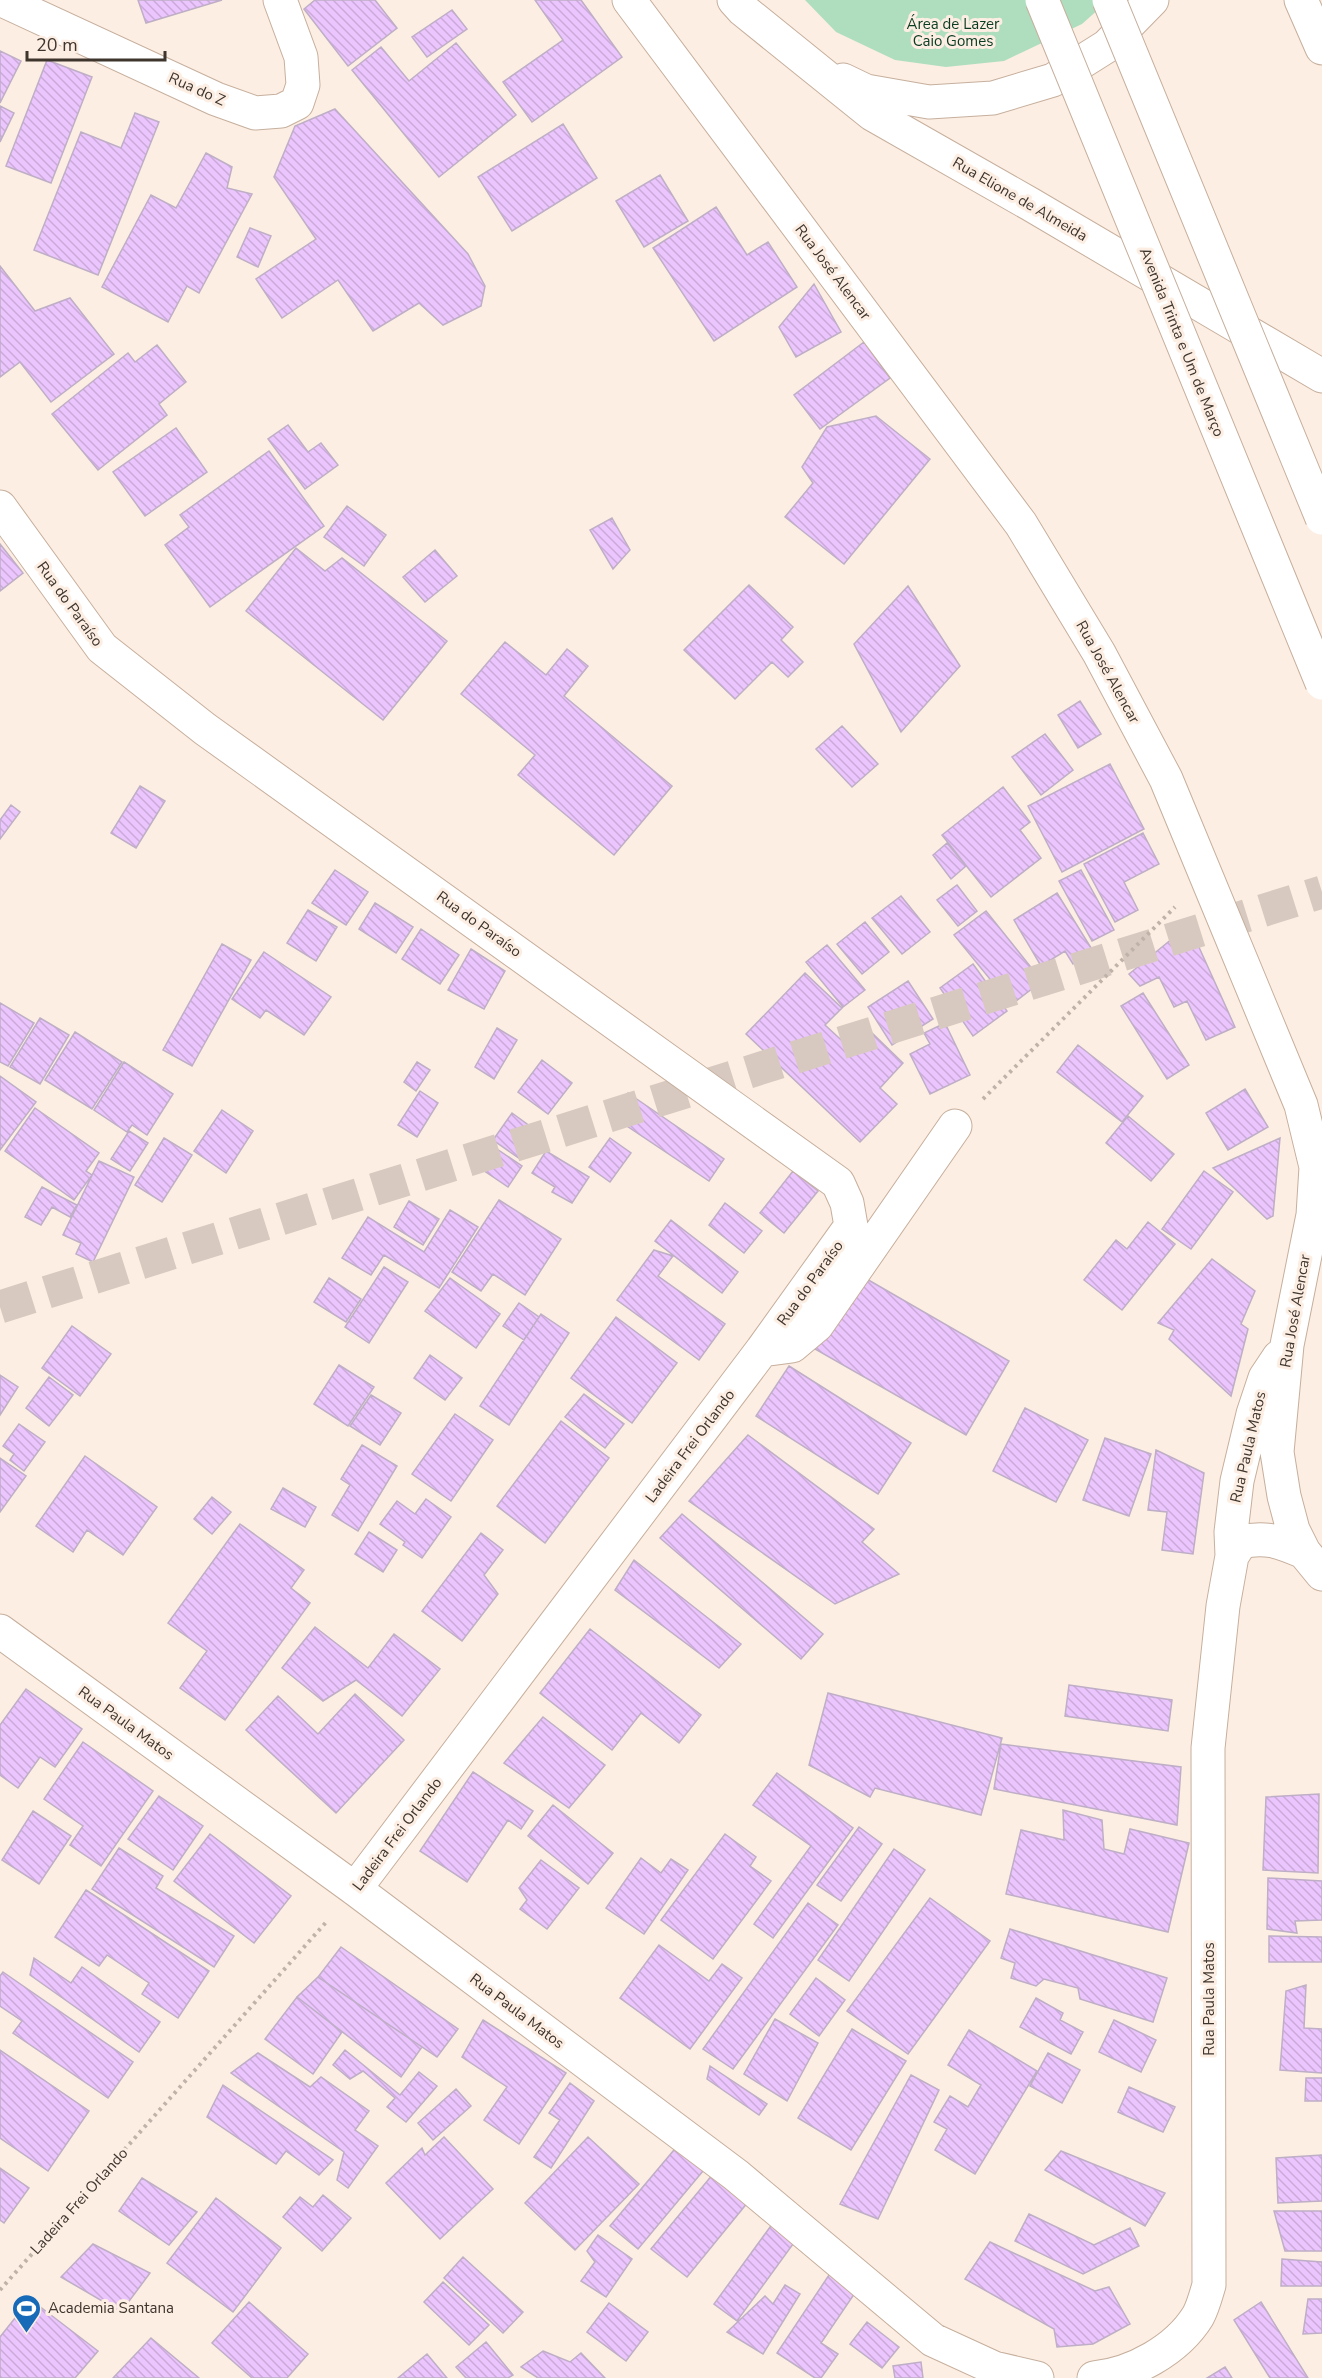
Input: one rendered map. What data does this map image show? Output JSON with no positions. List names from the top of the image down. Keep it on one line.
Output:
{"streets":{"street":["Rua do Z","Rua Elione de Almeida","Rua José Alencar","Avenida Trinta e Um de Março","Rua do Paraíso","Ladeira Frei Orlando","Rua Paula Matos"]},"crossings":[["Rua José Alencar","Rua Paula Matos"],["Rua do Paraíso","Ladeira Frei Orlando"],["Ladeira Frei Orlando","Rua Paula Matos"]],"parks":["Área de Lazer Caio Gomes"],"places":{"sports":["Academia Santana"]},"scale_bar":"20 m"}
